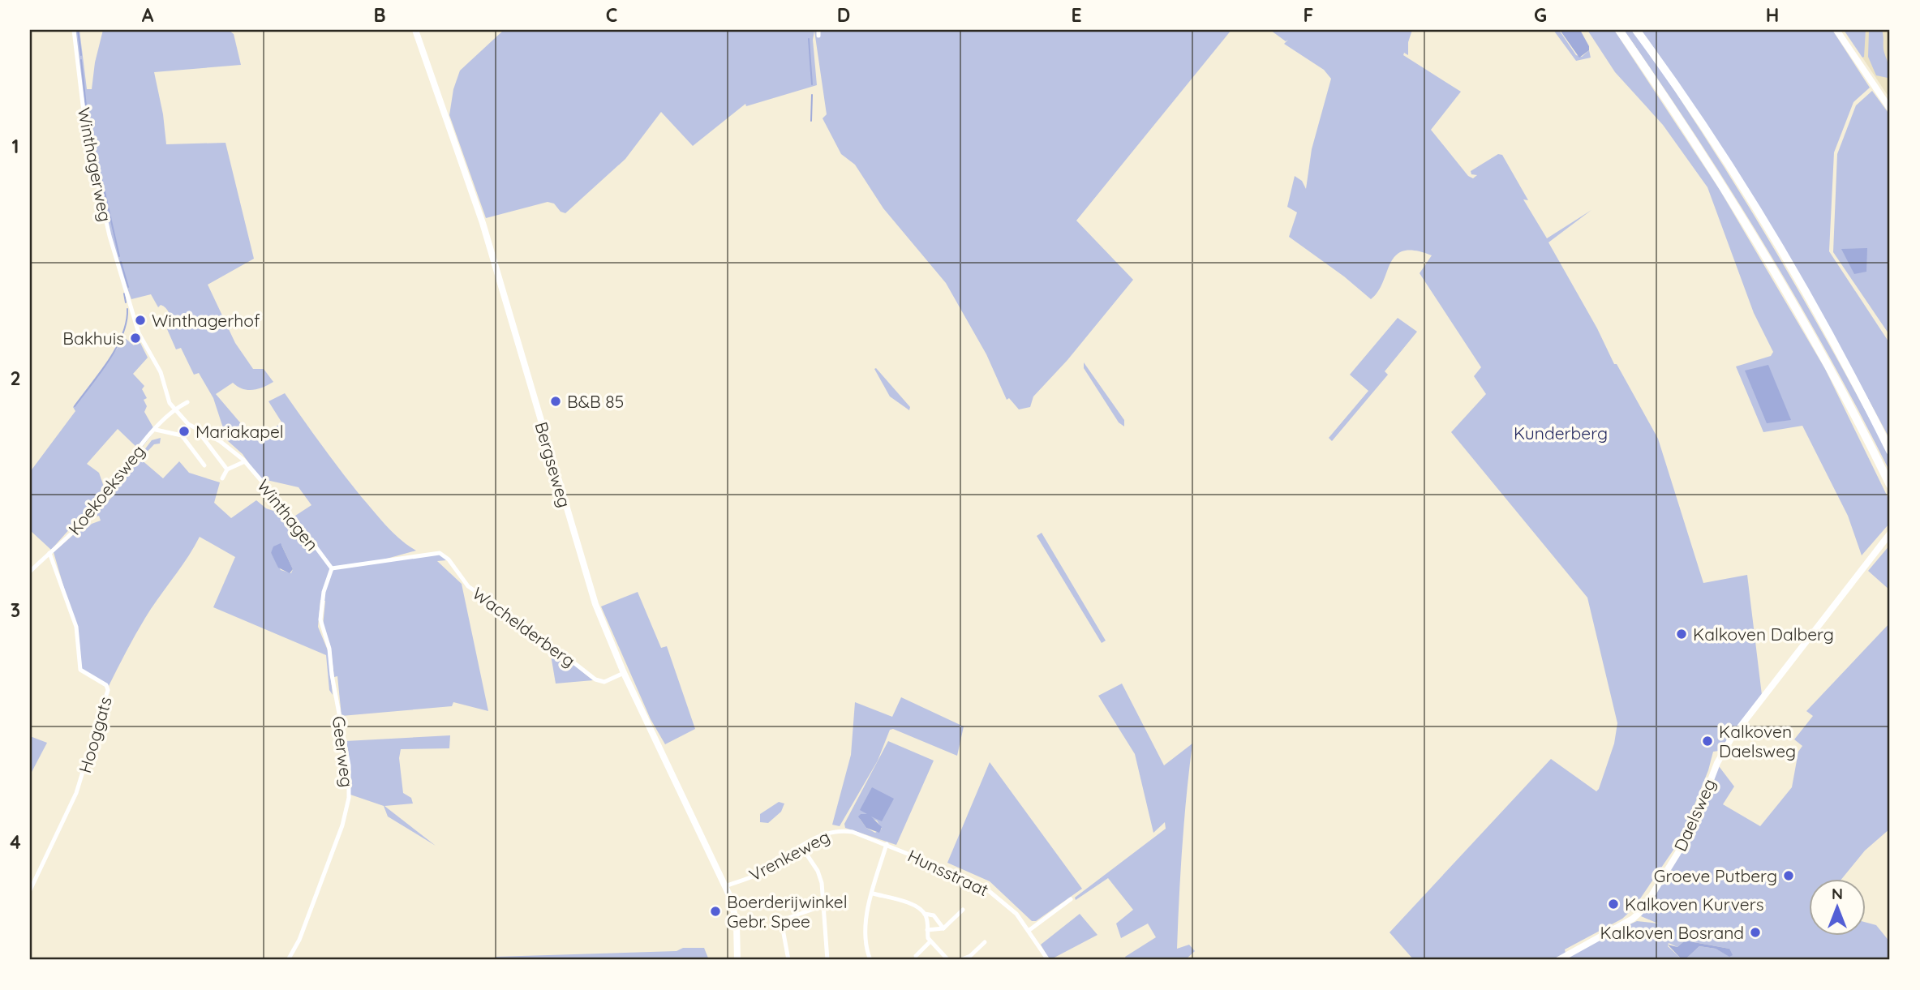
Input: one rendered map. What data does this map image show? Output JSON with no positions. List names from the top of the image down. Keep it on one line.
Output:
{"streets":{"street":["Winthagerweg","Bergseweg","Koekoeksweg","Winthagen","Wachelderberg","Hooggats","Geerweg","Daelsweg","Vrenkeweg","Hunsstraat"]},"crossings":[["Winthagerweg","Winthagen"],["Bergseweg","Wachelderberg"],["Bergseweg","Vrenkeweg"],["Koekoeksweg","Hooggats"],["Winthagen","Wachelderberg"],["Winthagen","Geerweg"],["Wachelderberg","Geerweg"],["Vrenkeweg","Hunsstraat"]],"parks":["Kunderberg"],"places":["Winthagerhof","Bakhuis","B&B 85","Mariakapel","Kalkoven Dalberg","Kalkoven Daelsweg","Groeve Putberg","Kalkoven Kurvers","Boerderijwinkel Gebr. Spee","Kalkoven Bosrand"],"north":"top","grid":{"columns":["A","B","C","D","E","F","G","H"],"rows":["1","2","3","4"]}}
